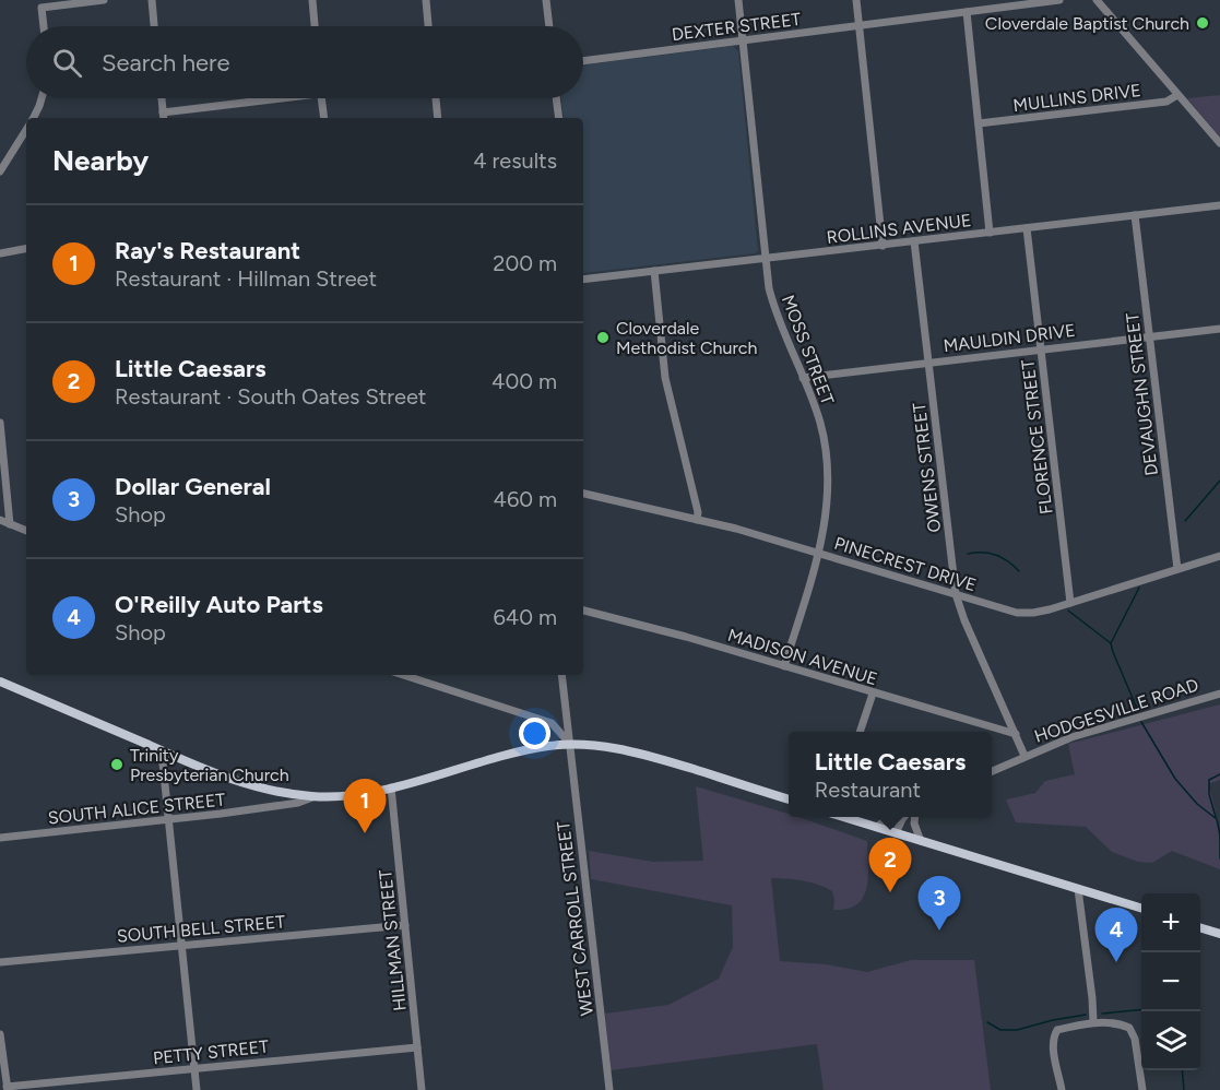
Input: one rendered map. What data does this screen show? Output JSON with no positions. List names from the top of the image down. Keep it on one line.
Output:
{"streets":{"street":["DEXTER STREET","MULLINS DRIVE","ROLLINS AVENUE","MAULDIN DRIVE","MOSS STREET","DEVAUGHN STREET","FLORENCE STREET","OWENS STREET","PINECREST DRIVE","MADISON AVENUE","HODGESVILLE ROAD","SOUTH ALICE STREET","WEST CARROLL STREET","SOUTH BELL STREET","HILLMAN STREET","PETTY STREET"]},"crossings":[["DEXTER STREET","MOSS STREET"],["ROLLINS AVENUE","MOSS STREET"],["ROLLINS AVENUE","DEVAUGHN STREET"],["ROLLINS AVENUE","FLORENCE STREET"],["ROLLINS AVENUE","OWENS STREET"],["MAULDIN DRIVE","MOSS STREET"],["MAULDIN DRIVE","DEVAUGHN STREET"],["MAULDIN DRIVE","FLORENCE STREET"],["MAULDIN DRIVE","OWENS STREET"],["MOSS STREET","PINECREST DRIVE"],["MOSS STREET","MADISON AVENUE"],["DEVAUGHN STREET","PINECREST DRIVE"],["FLORENCE STREET","PINECREST DRIVE"],["OWENS STREET","PINECREST DRIVE"],["OWENS STREET","MADISON AVENUE"],["OWENS STREET","HODGESVILLE ROAD"],["SOUTH BELL STREET","HILLMAN STREET"],["HILLMAN STREET","PETTY STREET"]],"places":["Cloverdale Baptist Church","Cloverdale Methodist Church","Trinity Presbyterian Church"],"page":{"search":"Search here","heading":["Nearby","4 results"],"list":[{"mark":"1","name":"Ray's Restaurant","note":"Restaurant · Hillman Street","value":"200 m"},{"mark":"2","name":"Little Caesars","note":"Restaurant · South Oates Street","value":"400 m"},{"mark":"3","name":"Dollar General","note":"Shop","value":"460 m"},{"mark":"4","name":"O'Reilly Auto Parts","note":"Shop","value":"640 m"}],"popup":["Little Caesars","Restaurant"],"pins":["1","2","3","4"],"map_buttons":["+","−"]}}
